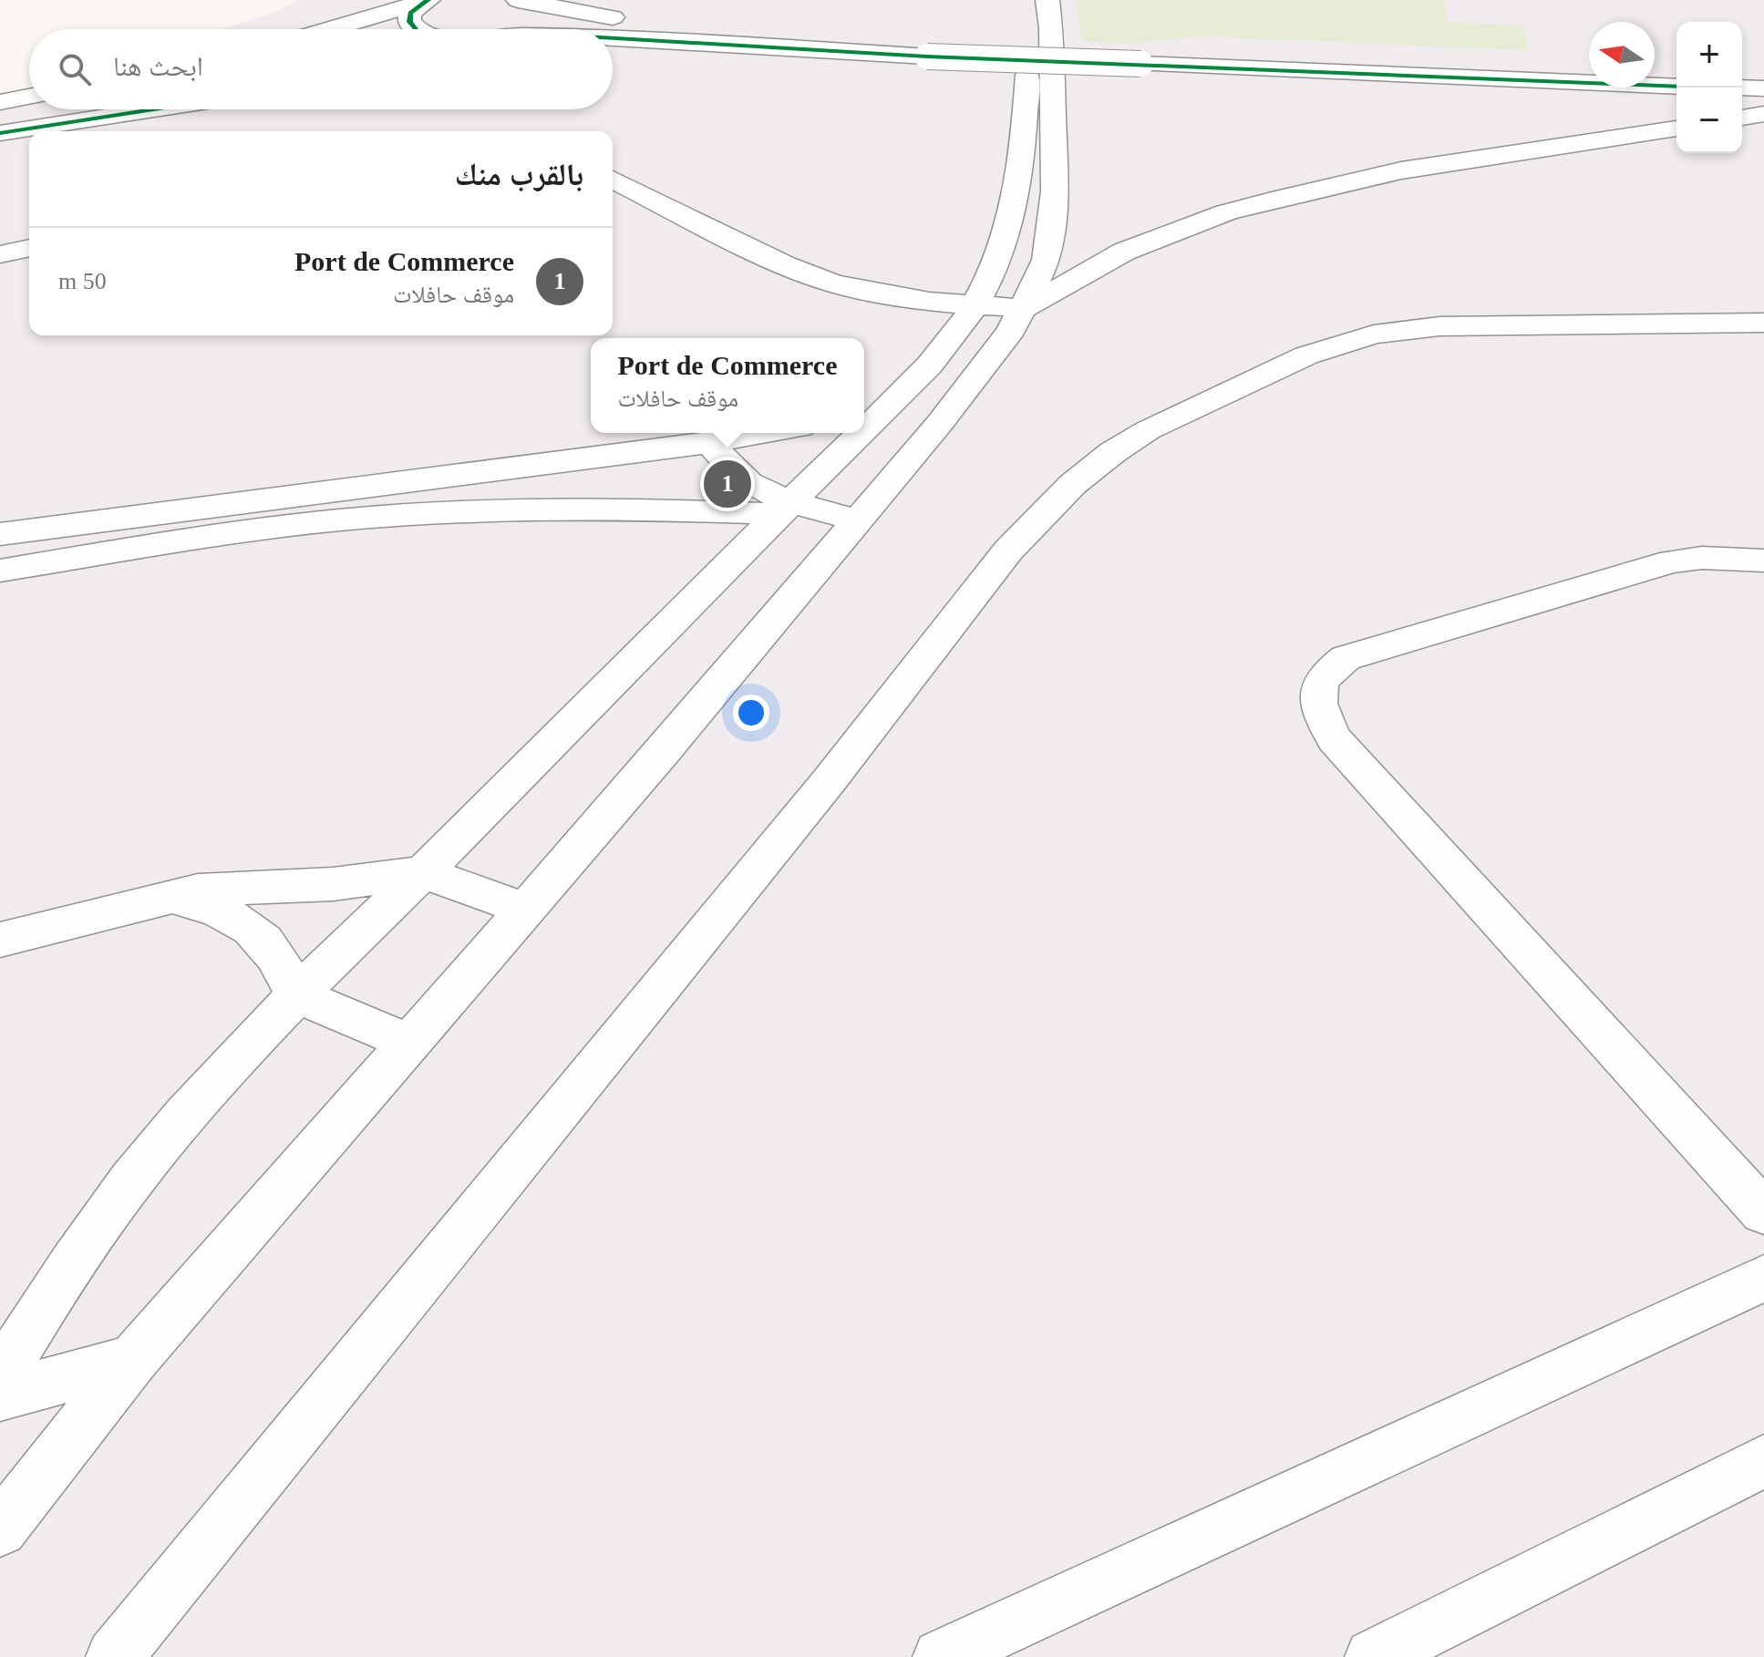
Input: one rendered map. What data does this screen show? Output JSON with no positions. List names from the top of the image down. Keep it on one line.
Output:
{"north":"left","page":{"map_buttons":["+","−"],"search":"ابحث هنا","heading":"بالقرب منك","list":[{"mark":"1","name":"Port de Commerce","note":"موقف حافلات","value":"50 m"}],"popup":["Port de Commerce","موقف حافلات"],"pins":"1"}}
